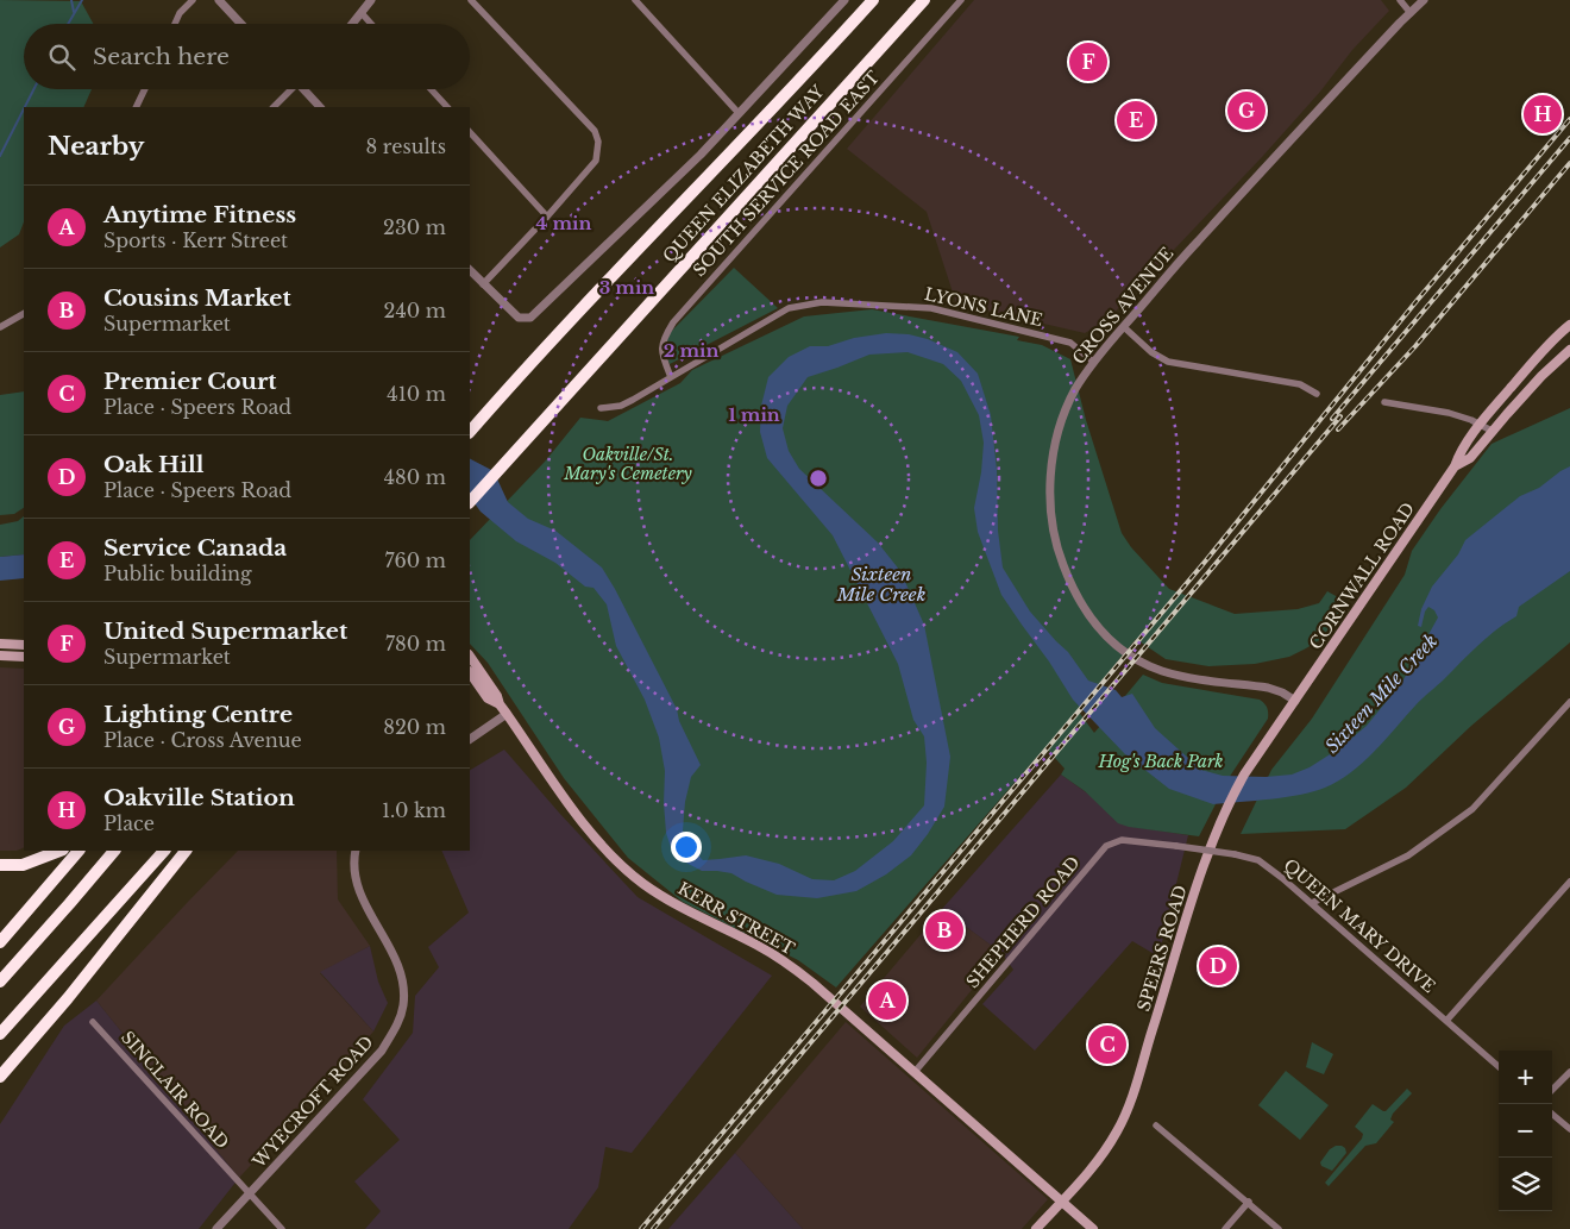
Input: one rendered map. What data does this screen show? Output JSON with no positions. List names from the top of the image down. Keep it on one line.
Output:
{"streets":{"highway":["QUEEN ELIZABETH WAY"],"main road":["CORNWALL ROAD","KERR STREET","SPEERS ROAD"],"street":["SOUTH SERVICE ROAD EAST","CROSS AVENUE","LYONS LANE","SHEPHERD ROAD","QUEEN MARY DRIVE","SINCLAIR ROAD","WYECROFT ROAD"]},"crossings":[["SOUTH SERVICE ROAD EAST","LYONS LANE"],["CROSS AVENUE","LYONS LANE"],["CROSS AVENUE","CORNWALL ROAD"],["CROSS AVENUE","SPEERS ROAD"],["CORNWALL ROAD","SPEERS ROAD"],["KERR STREET","SHEPHERD ROAD"],["KERR STREET","SPEERS ROAD"],["SHEPHERD ROAD","QUEEN MARY DRIVE"],["SINCLAIR ROAD","WYECROFT ROAD"]],"water":["Sixteen Mile Creek"],"parks":["Oakville/St. Mary's Cemetery","Hog's Back Park"],"page":{"search":"Search here","pins":["F","G","H","E","B","D","A","C"],"heading":["Nearby","8 results"],"list":[{"mark":"A","name":"Anytime Fitness","note":"Sports · Kerr Street","value":"230 m"},{"mark":"B","name":"Cousins Market","note":"Supermarket","value":"240 m"},{"mark":"C","name":"Premier Court","note":"Place · Speers Road","value":"410 m"},{"mark":"D","name":"Oak Hill","note":"Place · Speers Road","value":"480 m"},{"mark":"E","name":"Service Canada","note":"Public building","value":"760 m"},{"mark":"F","name":"United Supermarket","note":"Supermarket","value":"780 m"},{"mark":"G","name":"Lighting Centre","note":"Place · Cross Avenue","value":"820 m"},{"mark":"H","name":"Oakville Station","note":"Place","value":"1.0 km"}],"map_buttons":["+","−"]},"rings":["4 min","3 min","2 min","1 min"]}
